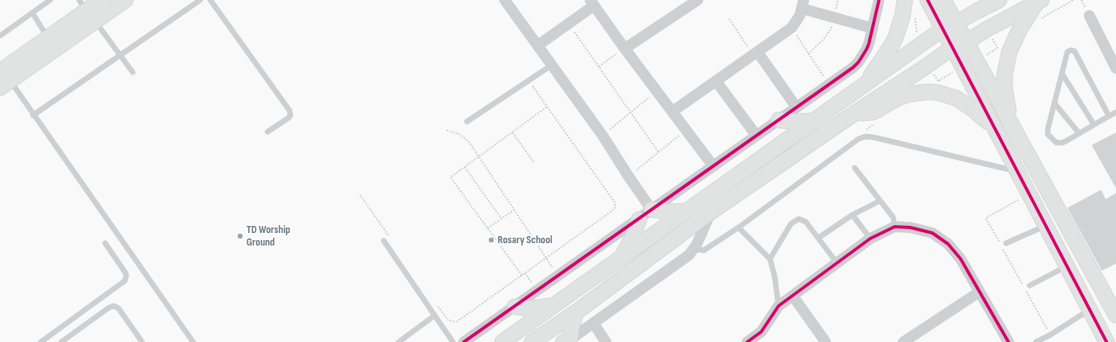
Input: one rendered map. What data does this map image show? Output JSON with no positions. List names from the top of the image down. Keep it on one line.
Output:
{"places":["TD Worship Ground","Rosary School"]}
